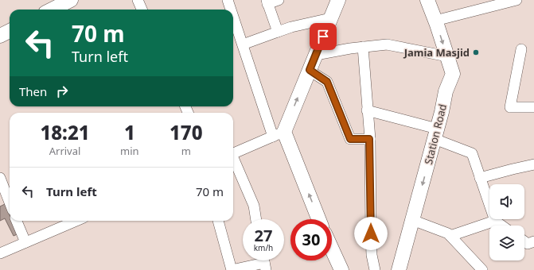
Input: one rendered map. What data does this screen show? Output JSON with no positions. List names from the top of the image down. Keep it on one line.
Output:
{"streets":{"main road":["Station Road"]},"one_way":["Station Road"],"places":["Jamia Masjid"],"page":{"turn":["70 m","Turn left"],"then":"Then","eta":["18:21","Arrival","1","min","170","m"],"list":[{"name":"Turn left","value":"70 m"}],"speed":"27 km/h","limit":"30"}}
